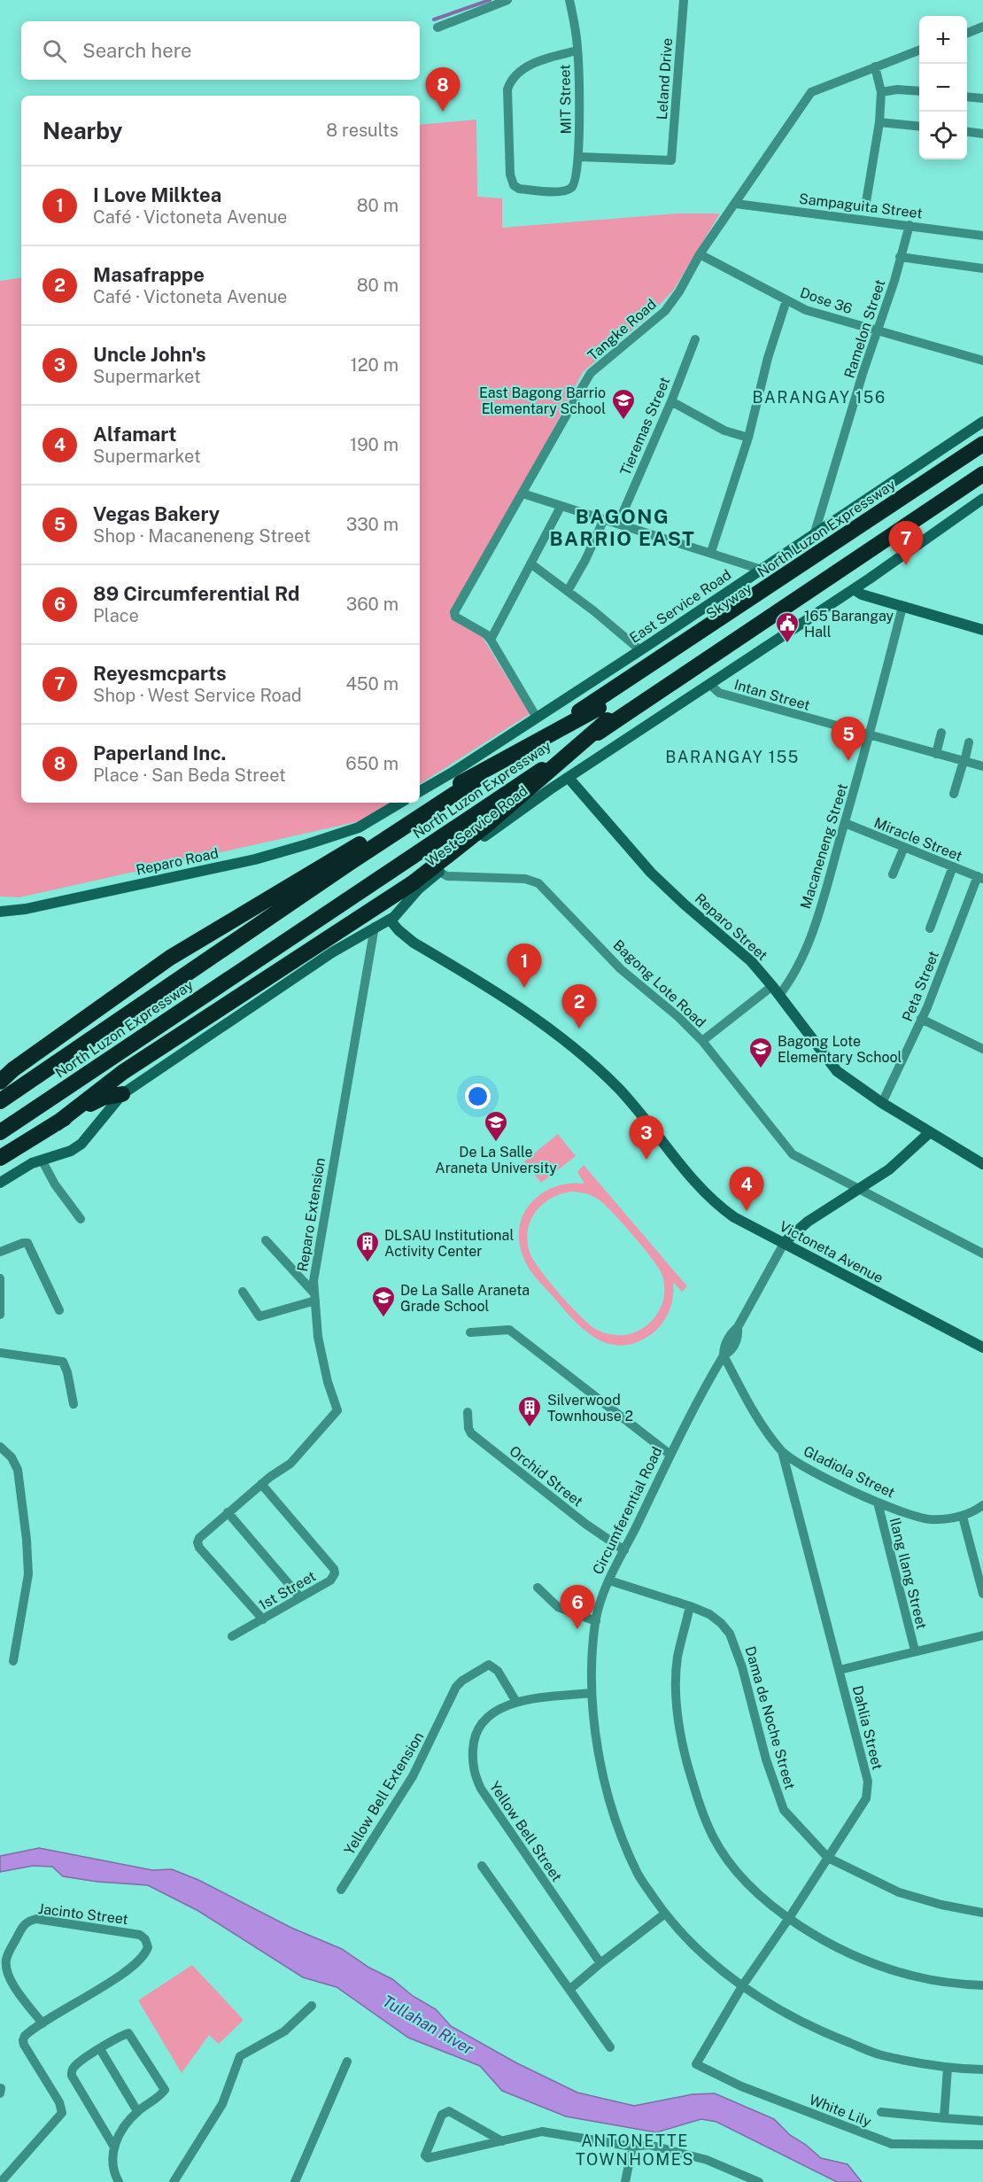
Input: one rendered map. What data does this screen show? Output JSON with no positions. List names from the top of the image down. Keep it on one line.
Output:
{"streets":{"highway":["North Luzon Expressway","Skyway"],"street":["Leland Drive","MIT Street","Sampaguita Street","Dose 36","Ramelon Street","Tangke Road","Tieremas Street","East Service Road","Intan Street","West Service Road","Miracle Street","Macaneneng Street","Reparo Road","Reparo Street","Bagong Lote Road","Peta Street","Reparo Extension","Victoneta Avenue","Gladiola Street","Orchid Street","Circumferential Road","Ilang Ilang Street","1st Street","Dama de Noche Street","Dahlia Street","Yellow Bell Extension","Yellow Bell Street","Jacinto Street","White Lily"]},"crossings":[["Leland Drive","MIT Street"],["Sampaguita Street","Ramelon Street"],["Sampaguita Street","Tangke Road"],["Dose 36","Ramelon Street"],["Dose 36","Tangke Road"],["Ramelon Street","East Service Road"],["Intan Street","West Service Road"],["Intan Street","Macaneneng Street"],["West Service Road","Reparo Street"],["West Service Road","Bagong Lote Road"],["West Service Road","Reparo Extension"],["West Service Road","Victoneta Avenue"],["Miracle Street","Macaneneng Street"],["Miracle Street","Peta Street"],["Macaneneng Street","Reparo Street"],["Macaneneng Street","Bagong Lote Road"],["Reparo Street","Peta Street"],["Reparo Street","Circumferential Road"],["Bagong Lote Road","Circumferential Road"],["Reparo Extension","1st Street"],["Victoneta Avenue","Circumferential Road"],["Gladiola Street","Circumferential Road"],["Gladiola Street","Ilang Ilang Street"],["Gladiola Street","Dahlia Street"],["Orchid Street","Circumferential Road"],["Circumferential Road","Dama de Noche Street"],["Circumferential Road","Dahlia Street"],["Circumferential Road","Yellow Bell Street"],["Dama de Noche Street","Dahlia Street"],["Dahlia Street","White Lily"],["Yellow Bell Extension","Yellow Bell Street"]],"districts":["BARANGAY 156","BAGONG BARRIO EAST","BARANGAY 155","ANTONETTE TOWNHOMES"],"water":["Tullahan River"],"places":{"school or university":["East Bagong Barrio Elementary School","Bagong Lote Elementary School","De La Salle Araneta University","De La Salle Araneta Grade School"],"public building":["165 Barangay Hall"],"building":["DLSAU Institutional Activity Center","Silverwood Townhouse 2"]},"page":{"map_buttons":["+","−"],"search":"Search here","pins":["8","7","5","1","2","3","4","6"],"heading":["Nearby","8 results"],"list":[{"mark":"1","name":"I Love Milktea","note":"Café · Victoneta Avenue","value":"80 m"},{"mark":"2","name":"Masafrappe","note":"Café · Victoneta Avenue","value":"80 m"},{"mark":"3","name":"Uncle John's","note":"Supermarket","value":"120 m"},{"mark":"4","name":"Alfamart","note":"Supermarket","value":"190 m"},{"mark":"5","name":"Vegas Bakery","note":"Shop · Macaneneng Street","value":"330 m"},{"mark":"6","name":"89 Circumferential Rd","note":"Place","value":"360 m"},{"mark":"7","name":"Reyesmcparts","note":"Shop · West Service Road","value":"450 m"},{"mark":"8","name":"Paperland Inc.","note":"Place · San Beda Street","value":"650 m"}]}}
